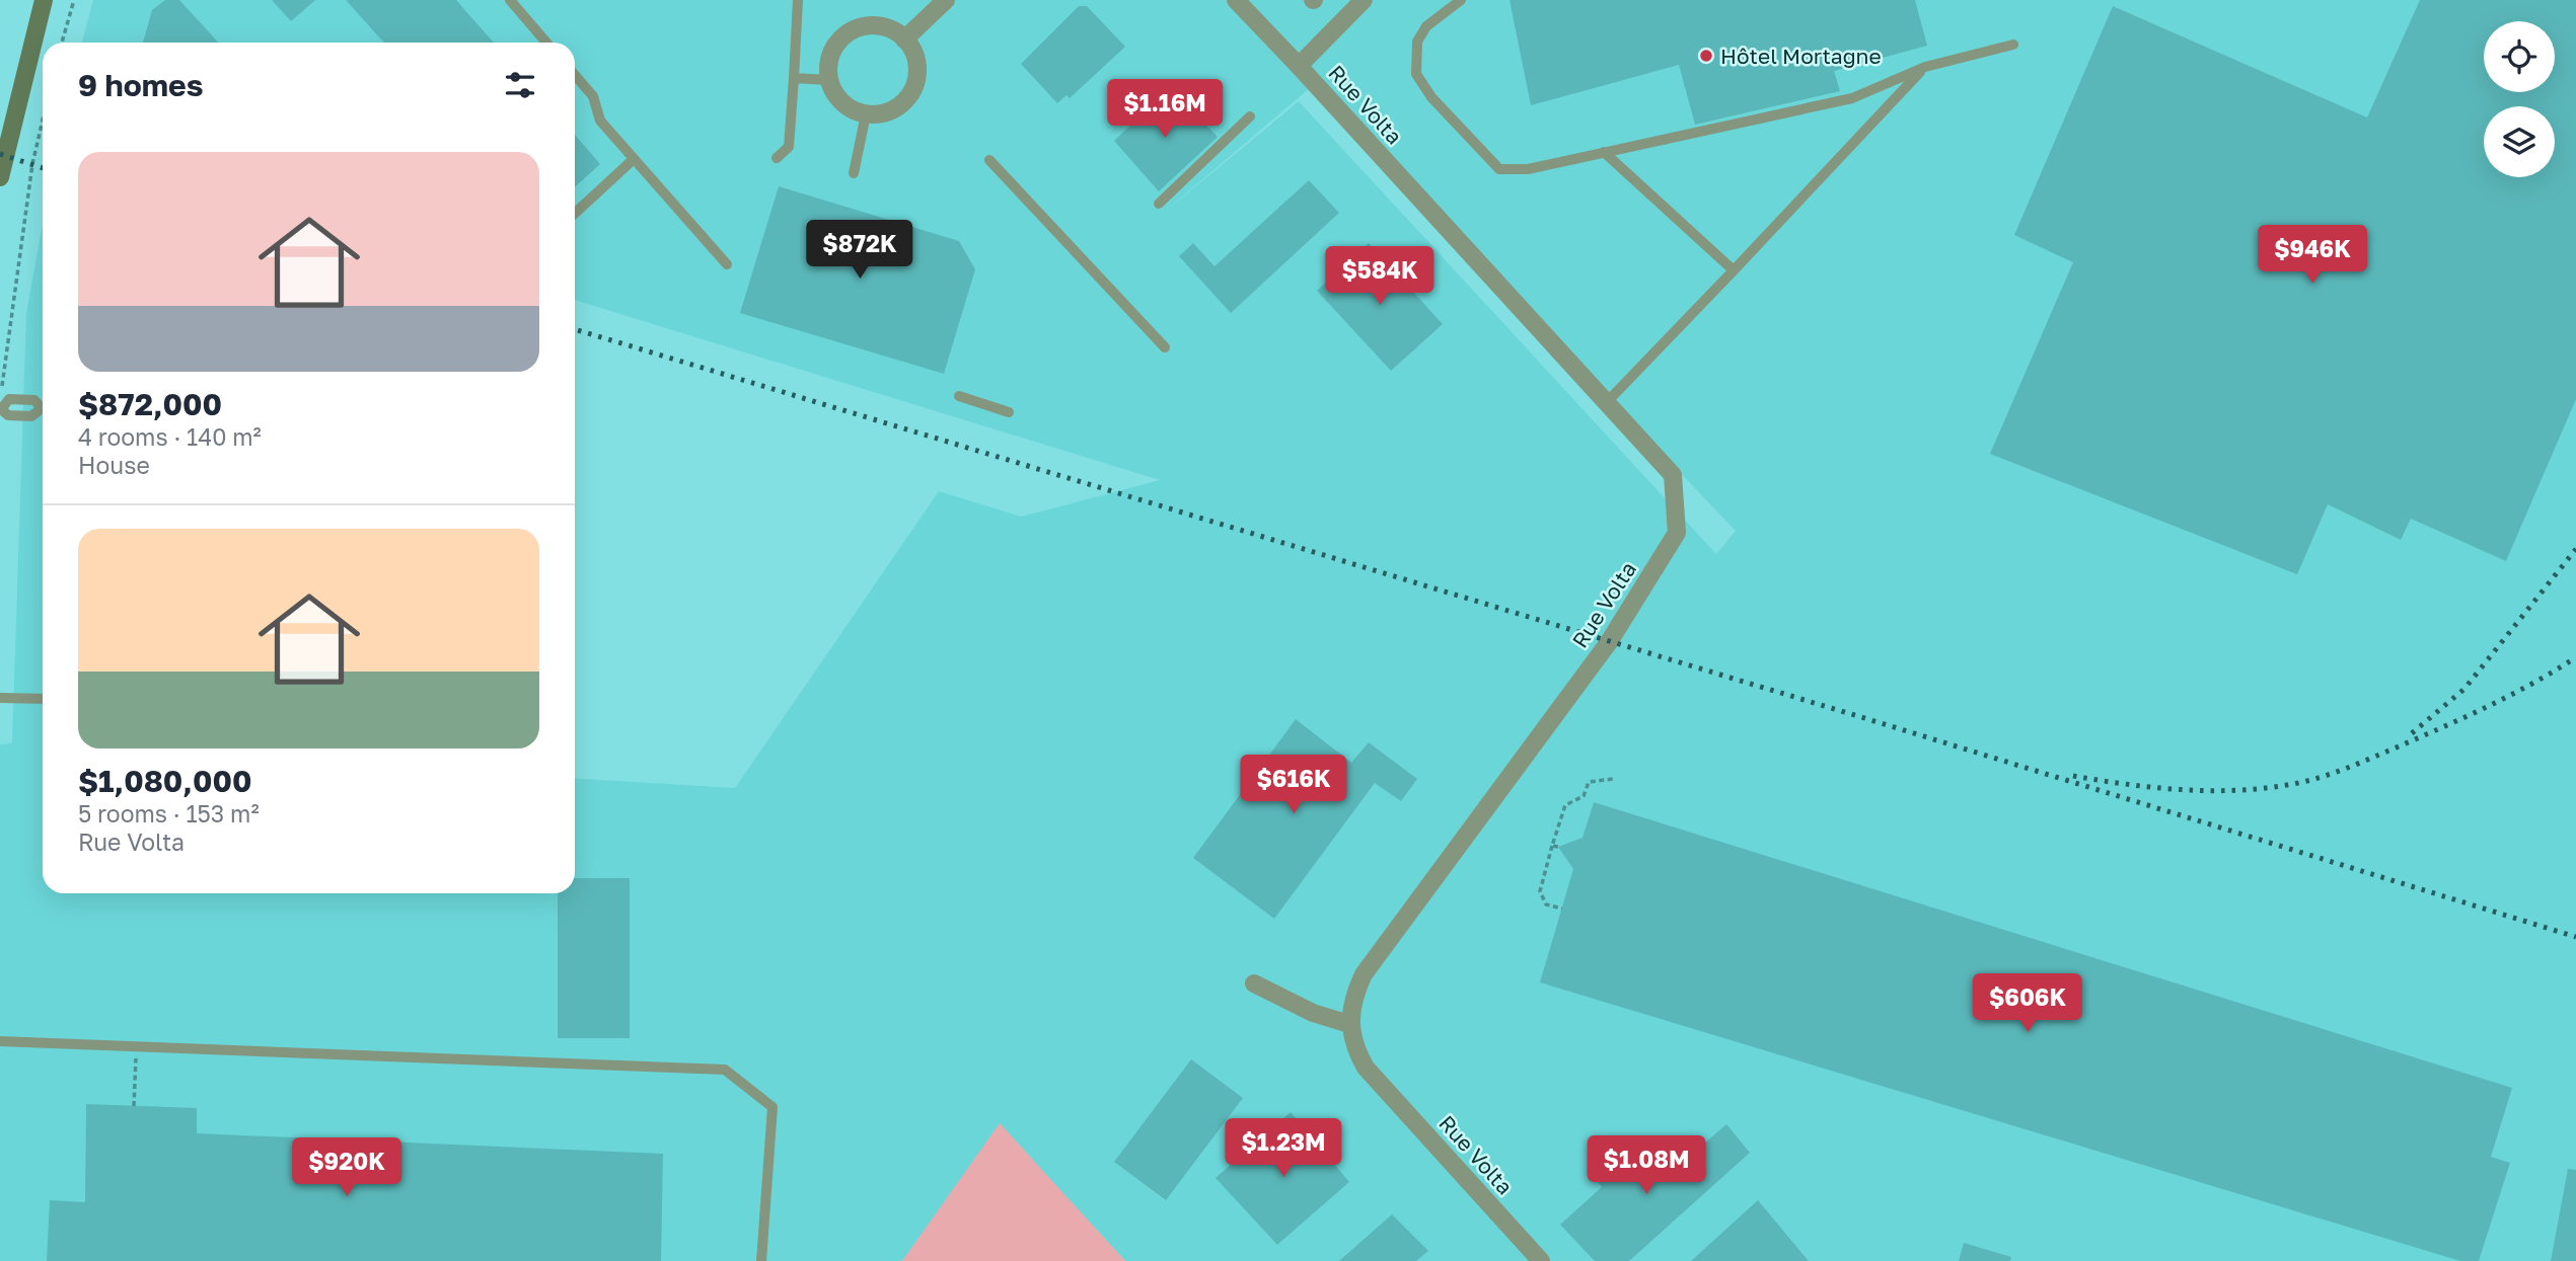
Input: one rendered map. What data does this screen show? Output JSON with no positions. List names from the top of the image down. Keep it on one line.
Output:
{"streets":{"street":["Rue Volta"]},"places":["Hôtel Mortagne"],"page":{"heading":"9 homes","price":["$1.16M","$872K","$946K","$584K","$616K","$606K","$1.23M","$1.08M","$920K"],"list":[{"name":"$872,000","note":"4 rooms · 140 m² · House"},{"name":"$1,080,000","note":"5 rooms · 153 m² · Rue Volta"}]}}
